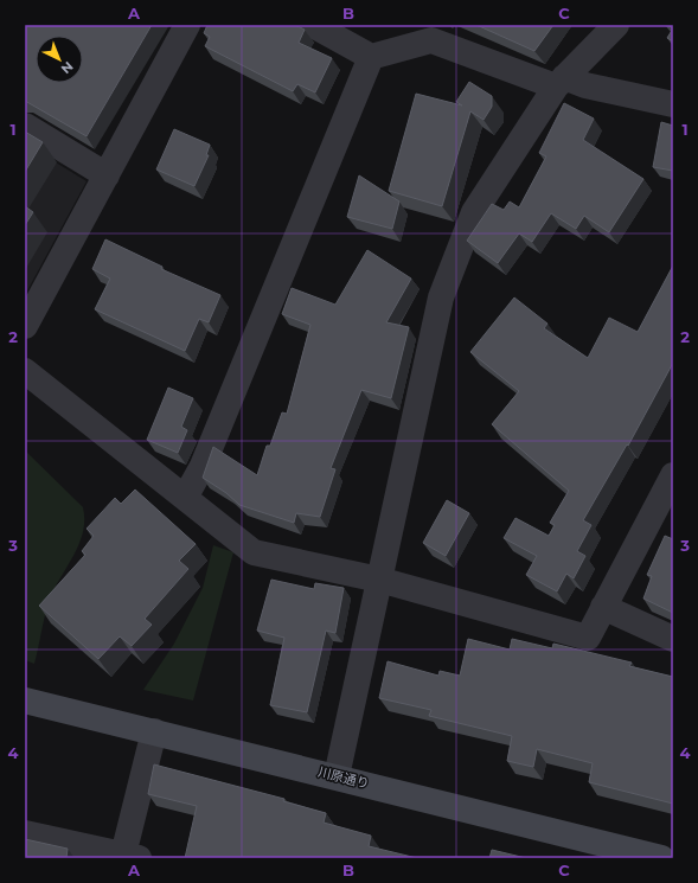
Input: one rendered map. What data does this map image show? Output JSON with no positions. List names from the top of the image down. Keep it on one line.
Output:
{"streets":{"street":["川原通り"]},"north":"bottom right","grid":{"columns":["A","B","C"],"rows":["1","2","3","4"]}}
